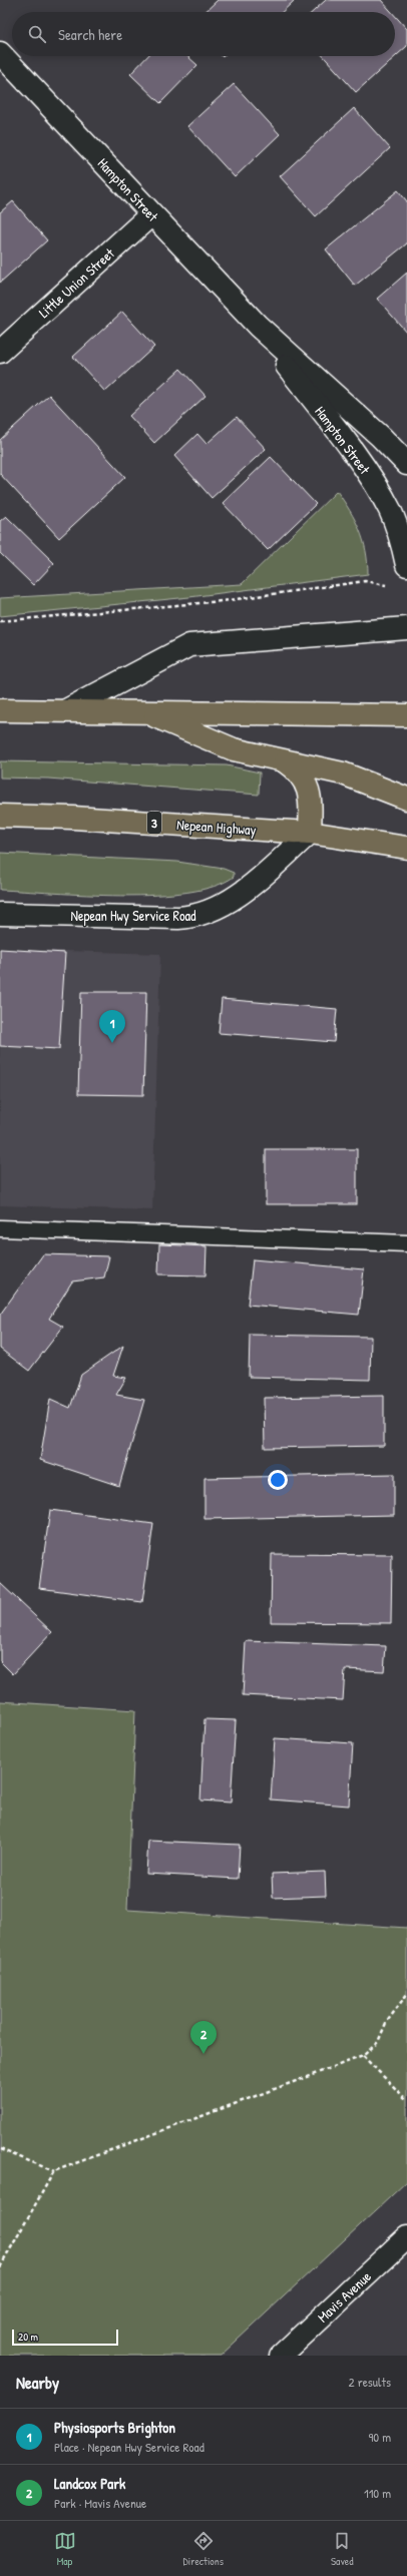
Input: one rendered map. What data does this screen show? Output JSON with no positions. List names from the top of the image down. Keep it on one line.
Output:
{"streets":{"highway":["3","Nepean Highway"],"street":["Hampton Street","Little Union Street","Nepean Hwy Service Road","Mavis Avenue"]},"crossings":[["Hampton Street","Little Union Street"],["Nepean Highway","Nepean Hwy Service Road"]],"scale_bar":"20 m","page":{"search":"Search here","pins":["1","2"],"scale":"20 m","heading":["Nearby","2 results"],"list":[{"mark":"1","name":"Physiosports Brighton","note":"Place · Nepean Hwy Service Road","value":"90 m"},{"mark":"2","name":"Landcox Park","note":"Park · Mavis Avenue","value":"110 m"}],"nav":["Map","Directions","Saved"]}}
